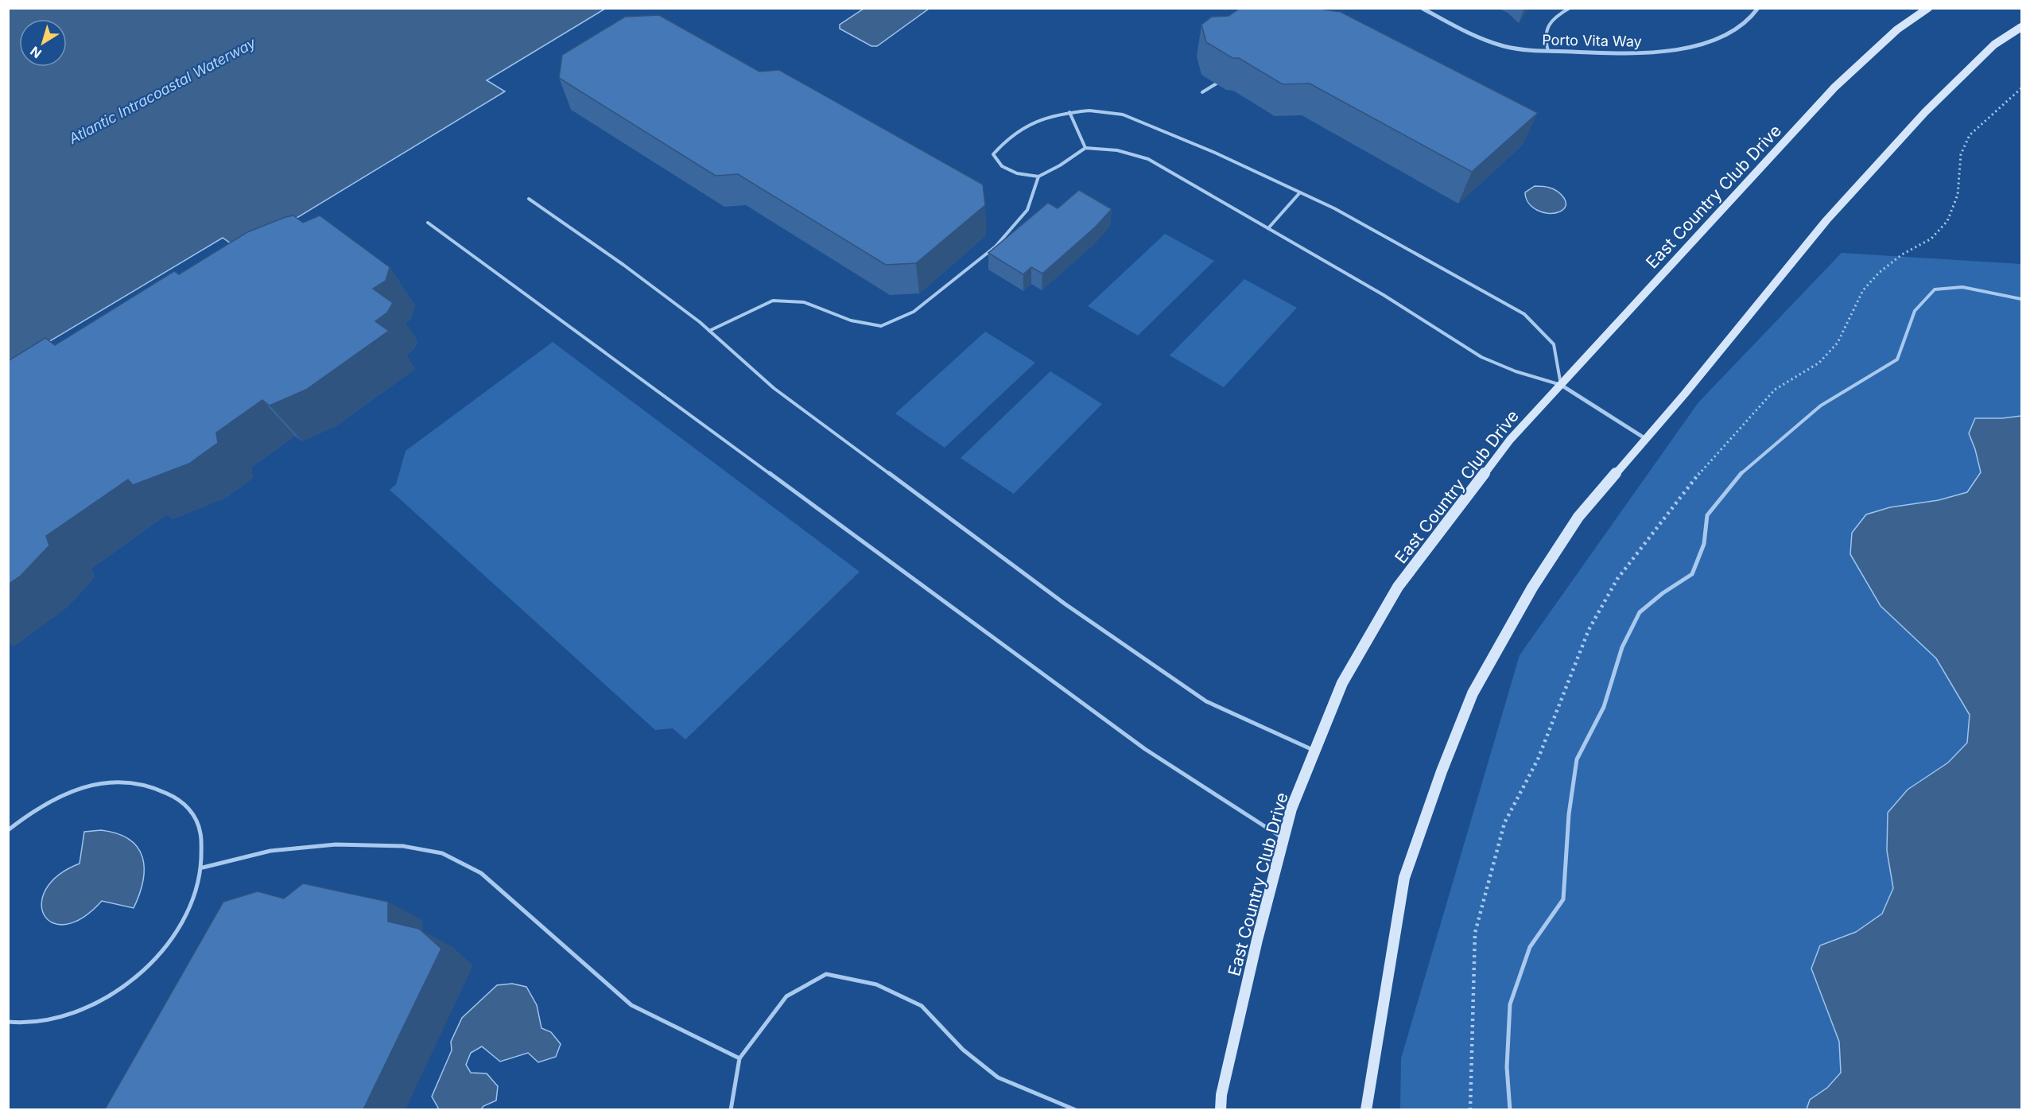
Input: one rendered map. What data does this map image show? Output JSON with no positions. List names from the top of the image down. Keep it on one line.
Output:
{"streets":{"street":["Porto Vita Way","East Country Club Drive"]},"water":["Atlantic Intracoastal Waterway"],"north":"bottom left"}
